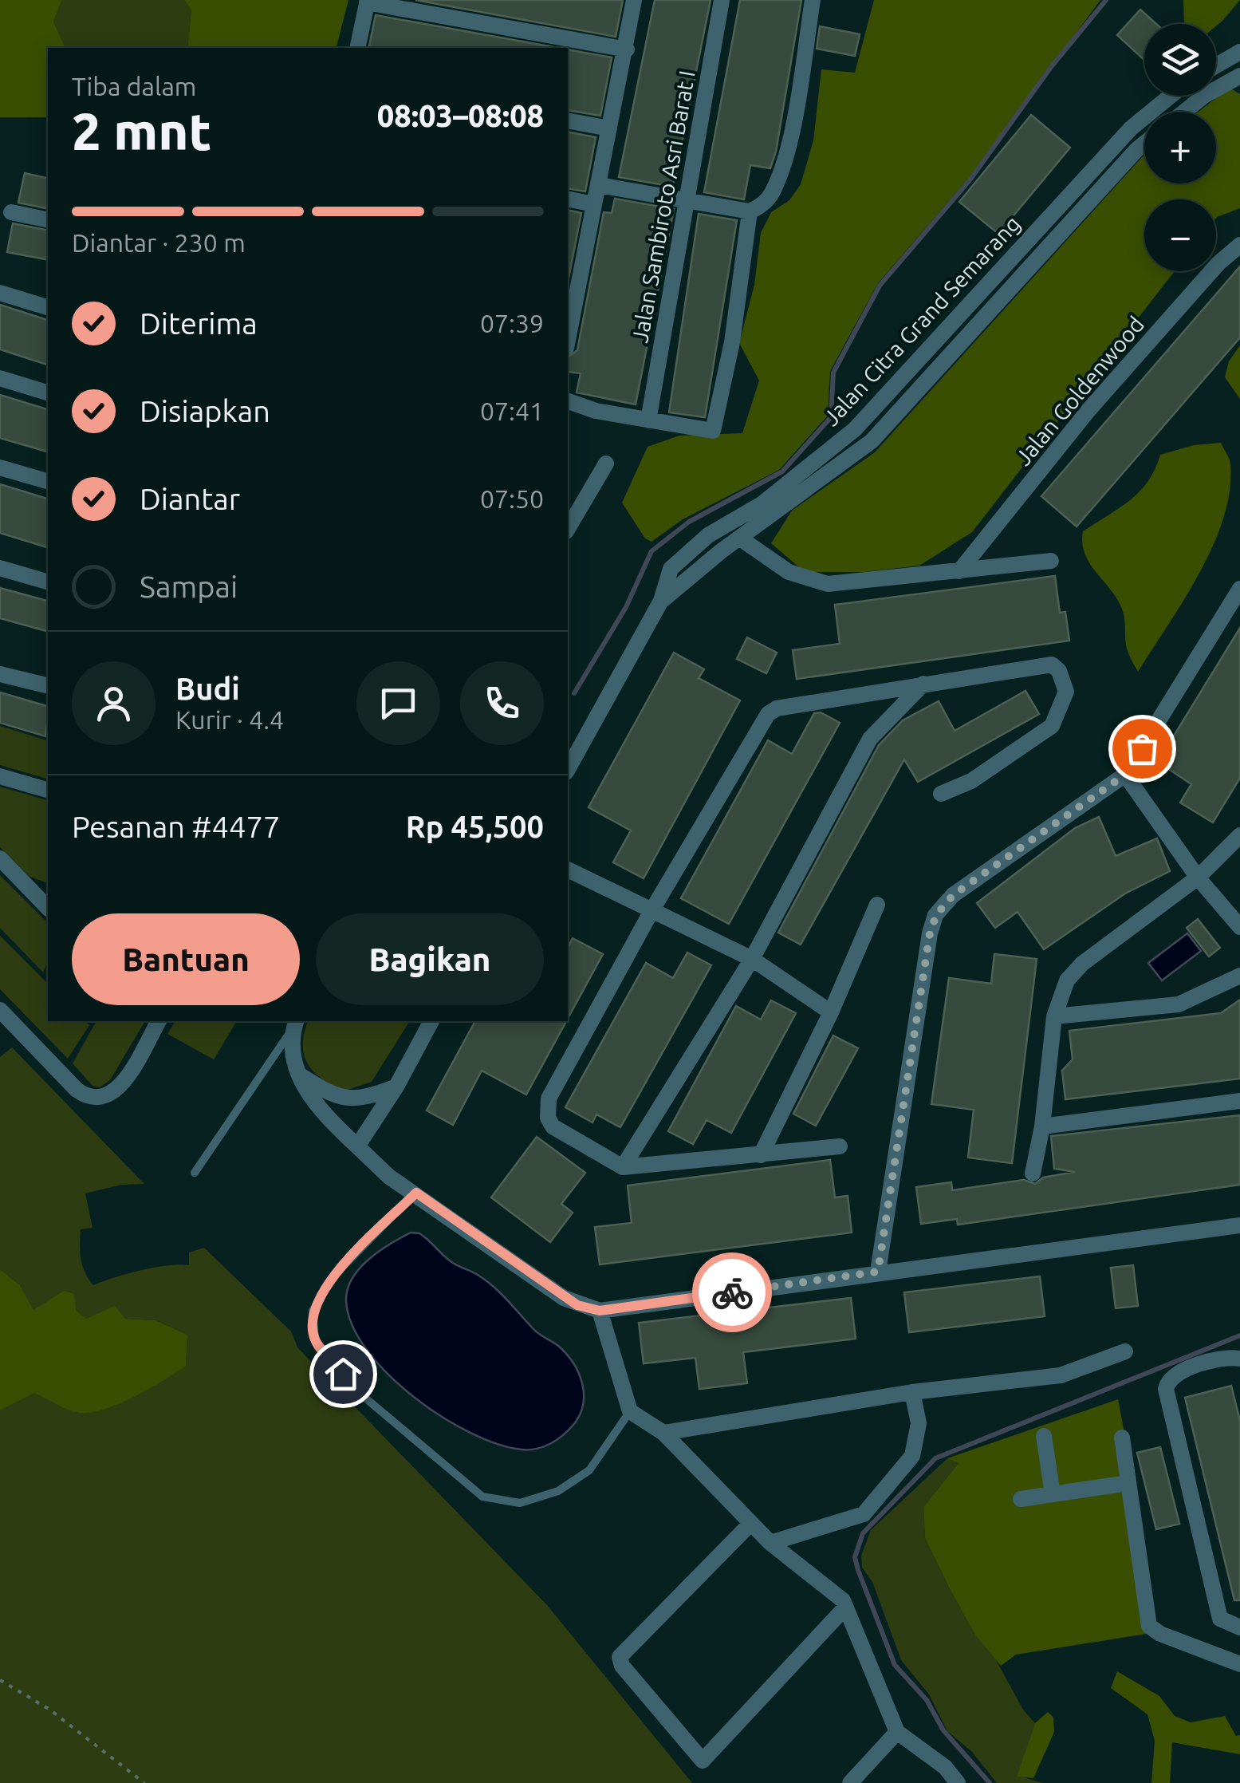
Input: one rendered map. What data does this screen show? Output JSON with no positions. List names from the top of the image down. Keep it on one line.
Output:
{"streets":{"street":["Jalan Sambiroto Asri Barat I","Jalan Citra Grand Semarang","Jalan Goldenwood"]},"page":{"map_buttons":["+","−"],"heading":["2 mnt","Tiba dalam","08:03–08:08"],"panel":["Budi","Kurir · 4.4","Pesanan #4477","Rp 45,500"],"bar":"Diantar · 230 m","list":[["Diterima","07:39"],["Disiapkan","07:41"],["Diantar","07:50"],"Sampai"],"buttons":["Bantuan","Bagikan"]}}
